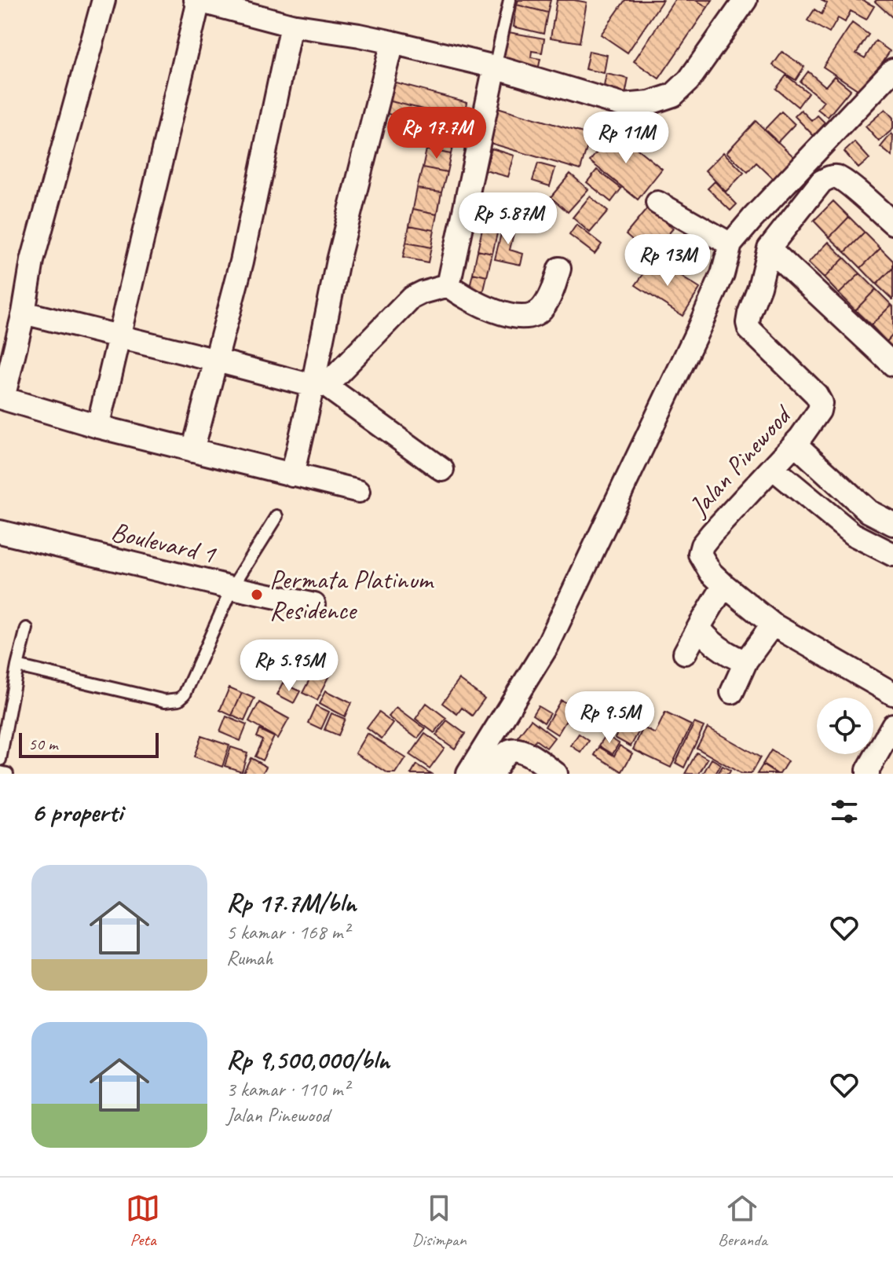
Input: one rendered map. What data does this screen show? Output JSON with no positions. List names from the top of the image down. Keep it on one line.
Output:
{"streets":{"street":["Jalan Pinewood","Boulevard 1"]},"places":["Permata Platinum Residence"],"scale_bar":"50 m","page":{"price":["Rp 17.7M","Rp 11M","Rp 5.87M","Rp 13M","Rp 5.95M","Rp 9.5M"],"scale":"50 m","heading":"6 properti","list":[{"name":"Rp 17.7M/bln","note":"5 kamar · 168 m² · Rumah"},{"name":"Rp 9,500,000/bln","note":"3 kamar · 110 m² · Jalan Pinewood"}],"tabs":["Peta","Disimpan","Beranda"]}}
